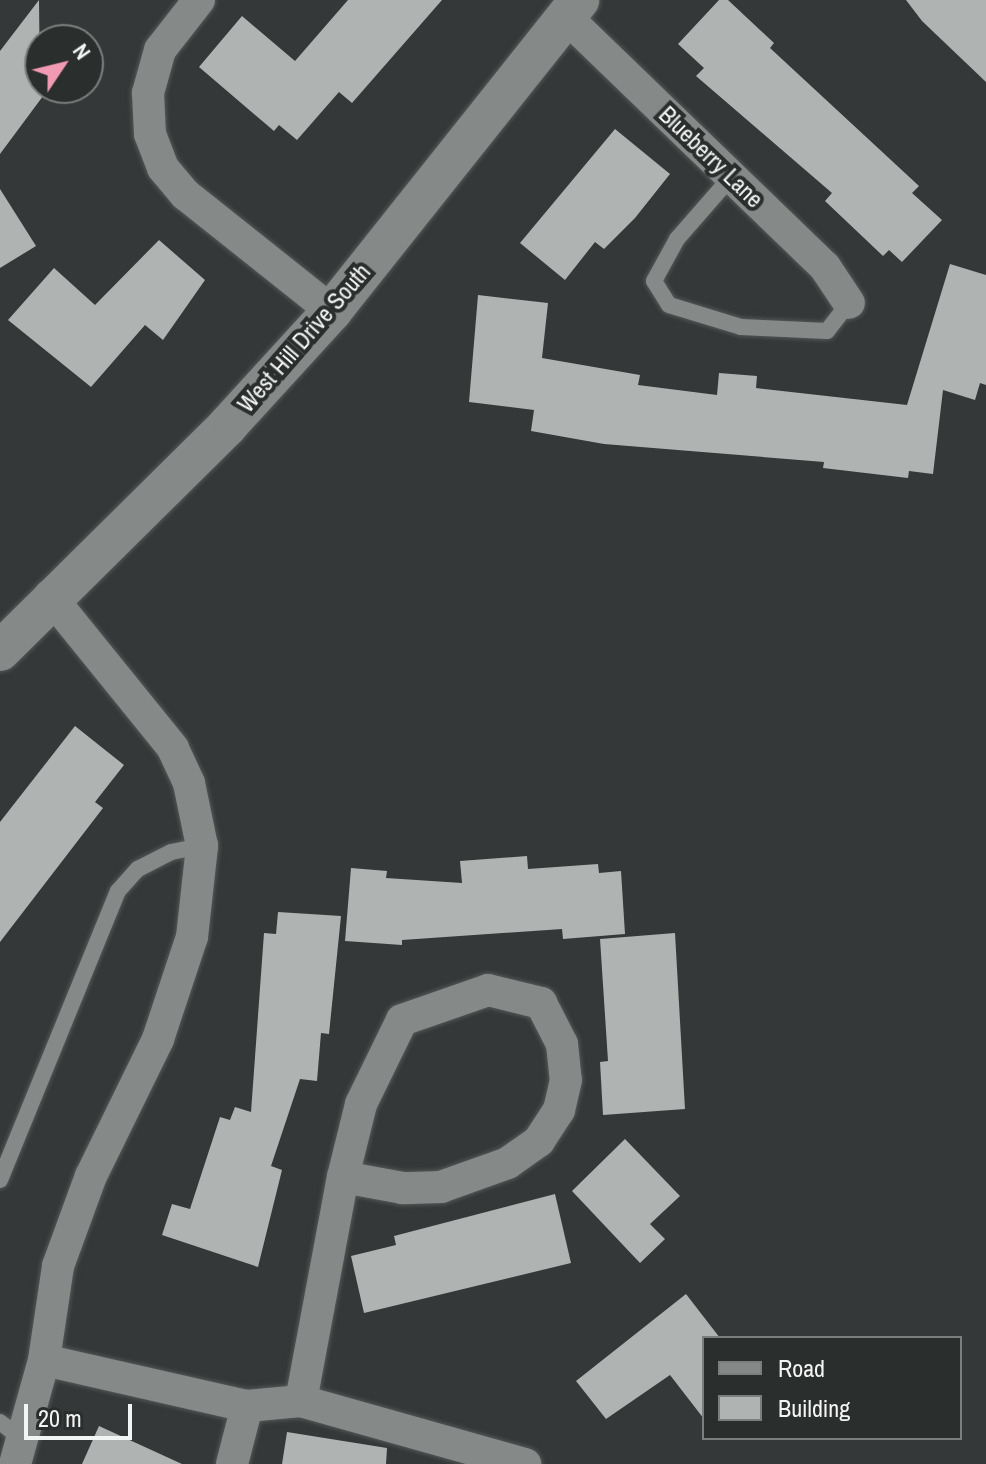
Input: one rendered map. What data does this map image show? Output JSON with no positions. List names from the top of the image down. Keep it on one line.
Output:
{"streets":{"street":["Blueberry Lane","West Hill Drive South"]},"crossings":[["Blueberry Lane","West Hill Drive South"]],"legend":["Road","Building"],"scale_bar":"20 m","north":"top right"}
